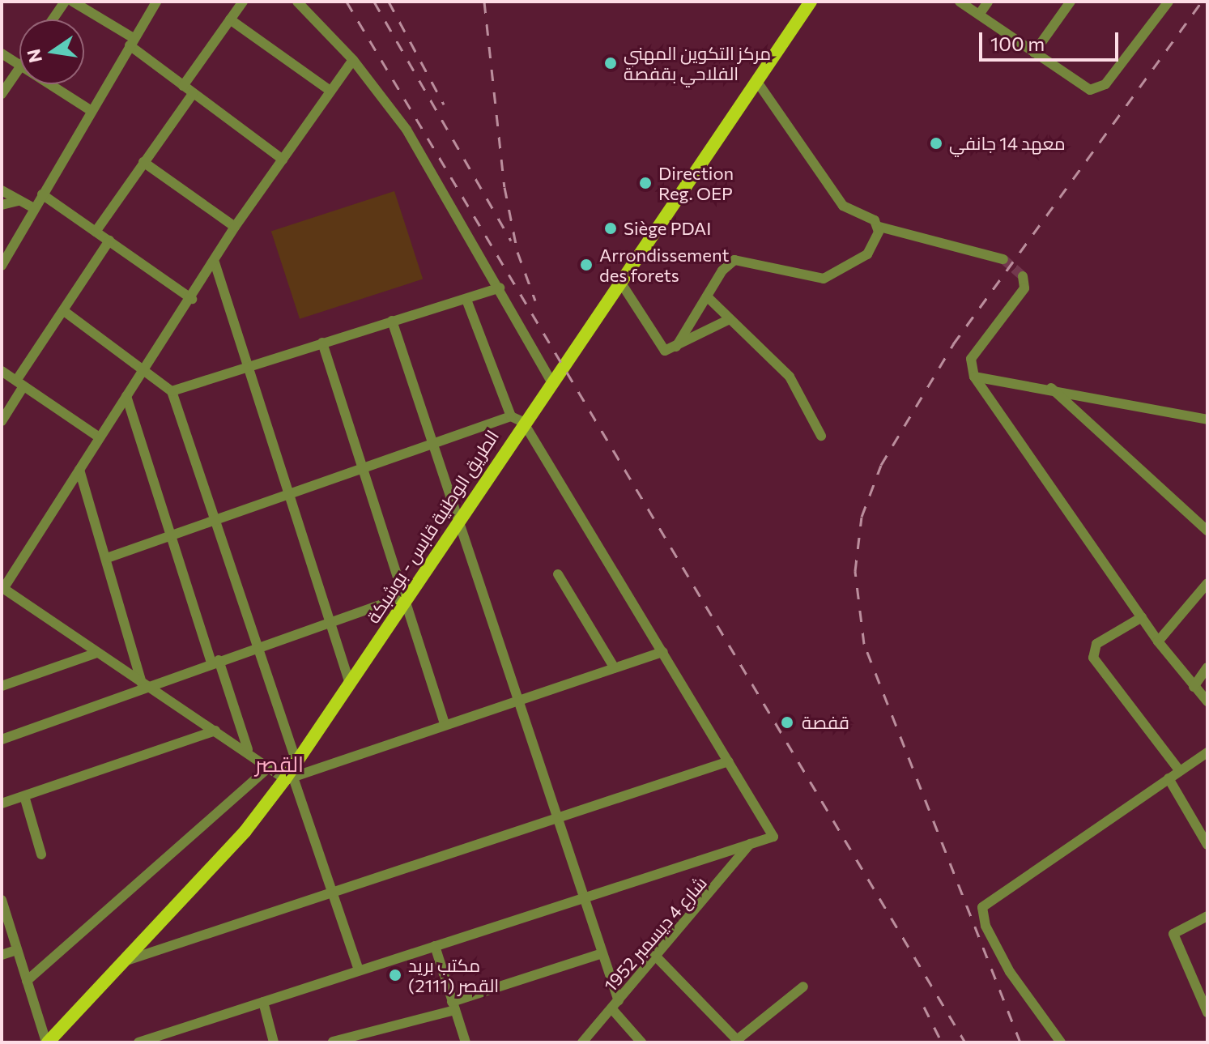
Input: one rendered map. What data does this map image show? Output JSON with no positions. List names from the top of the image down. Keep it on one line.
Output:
{"streets":{"main road":["الطريق الوطنية قابس - بوشبكة"],"street":["شارع 4 ديسمبر 1952"]},"districts":["القصر"],"places":["مركز التكوين المهني الفلاحي بقفصة","معهد 14 جانفي","Direction Reg. OEP","Siège PDAI","Arrondissement des forets","قفصة","مكتب بريد القصر (2111)"],"scale_bar":"100 m","north":"left"}
